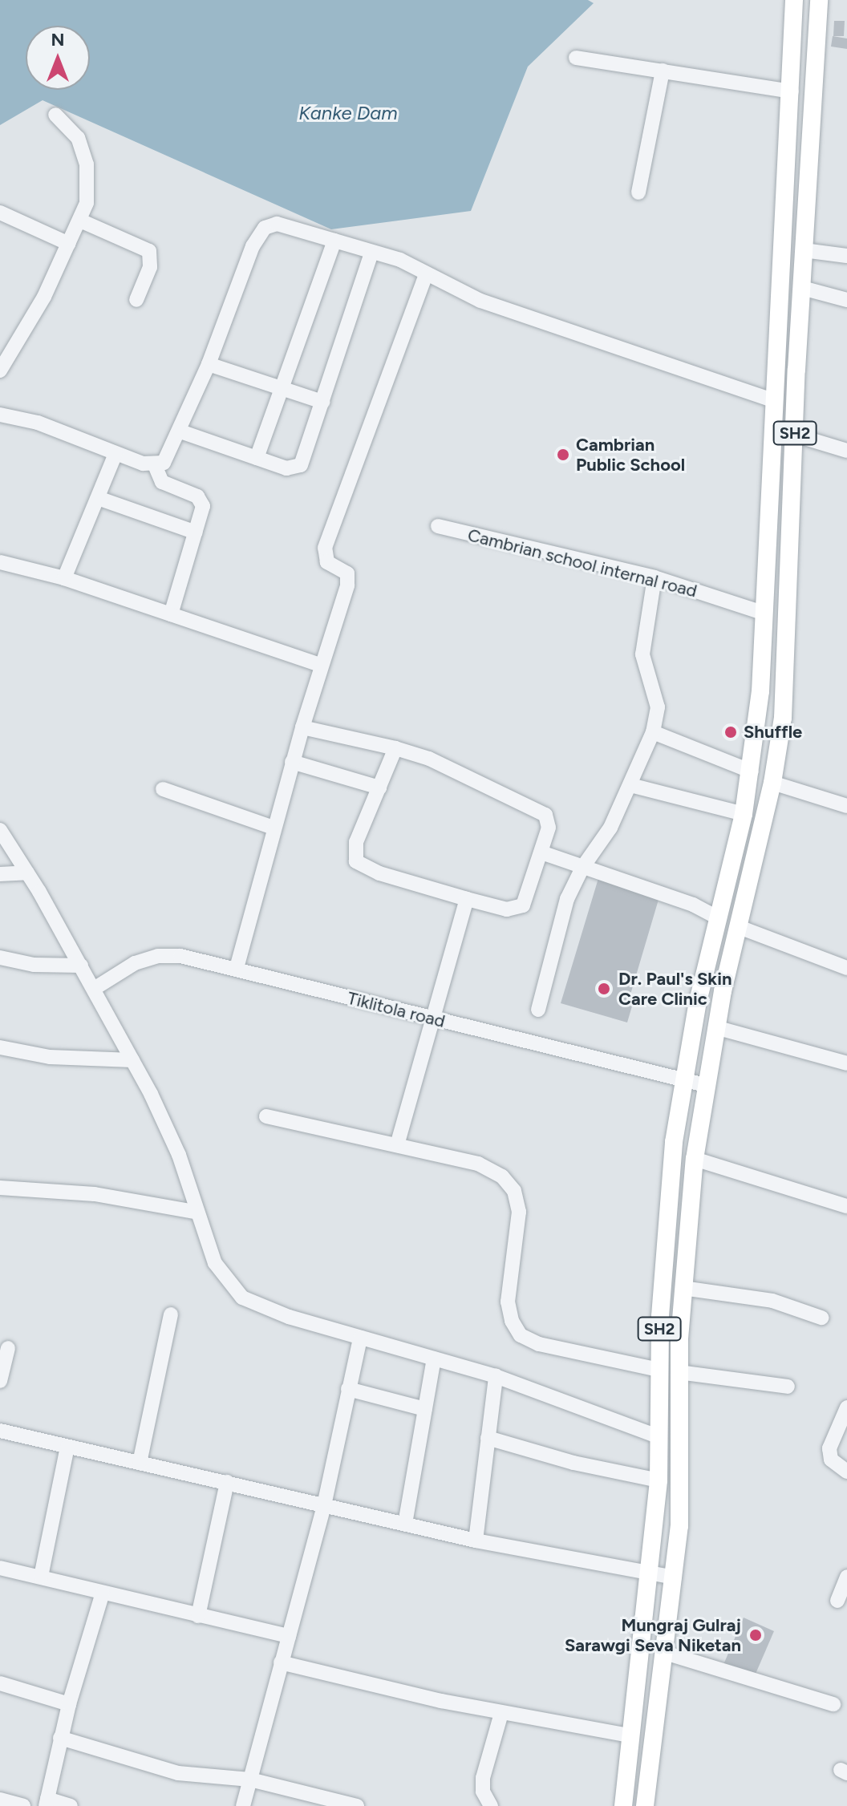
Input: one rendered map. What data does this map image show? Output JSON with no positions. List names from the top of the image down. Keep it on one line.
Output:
{"streets":{"main road":["SH2"],"street":["Cambrian school internal road","Tiklitola road"]},"crossings":[["SH2","Cambrian school internal road"],["SH2","Tiklitola road"]],"water":["Kanke Dam"],"places":["Cambrian Public School","Shuffle","Dr. Paul's Skin Care Clinic","Mungraj Gulraj Sarawgi Seva Niketan"],"north":"top"}
